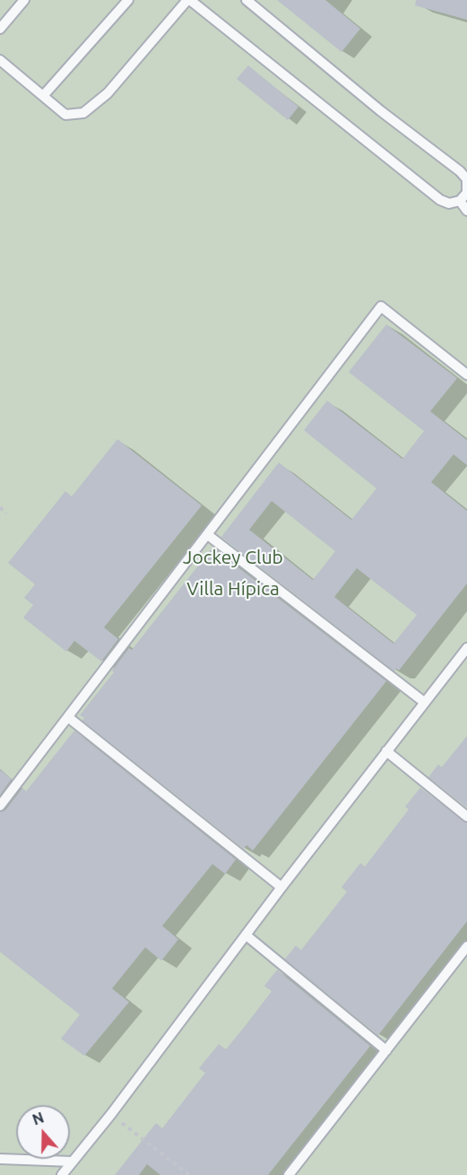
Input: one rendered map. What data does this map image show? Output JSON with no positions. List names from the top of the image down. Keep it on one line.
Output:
{"parks":["Jockey Club","Villa Hípica"],"north":"top"}
